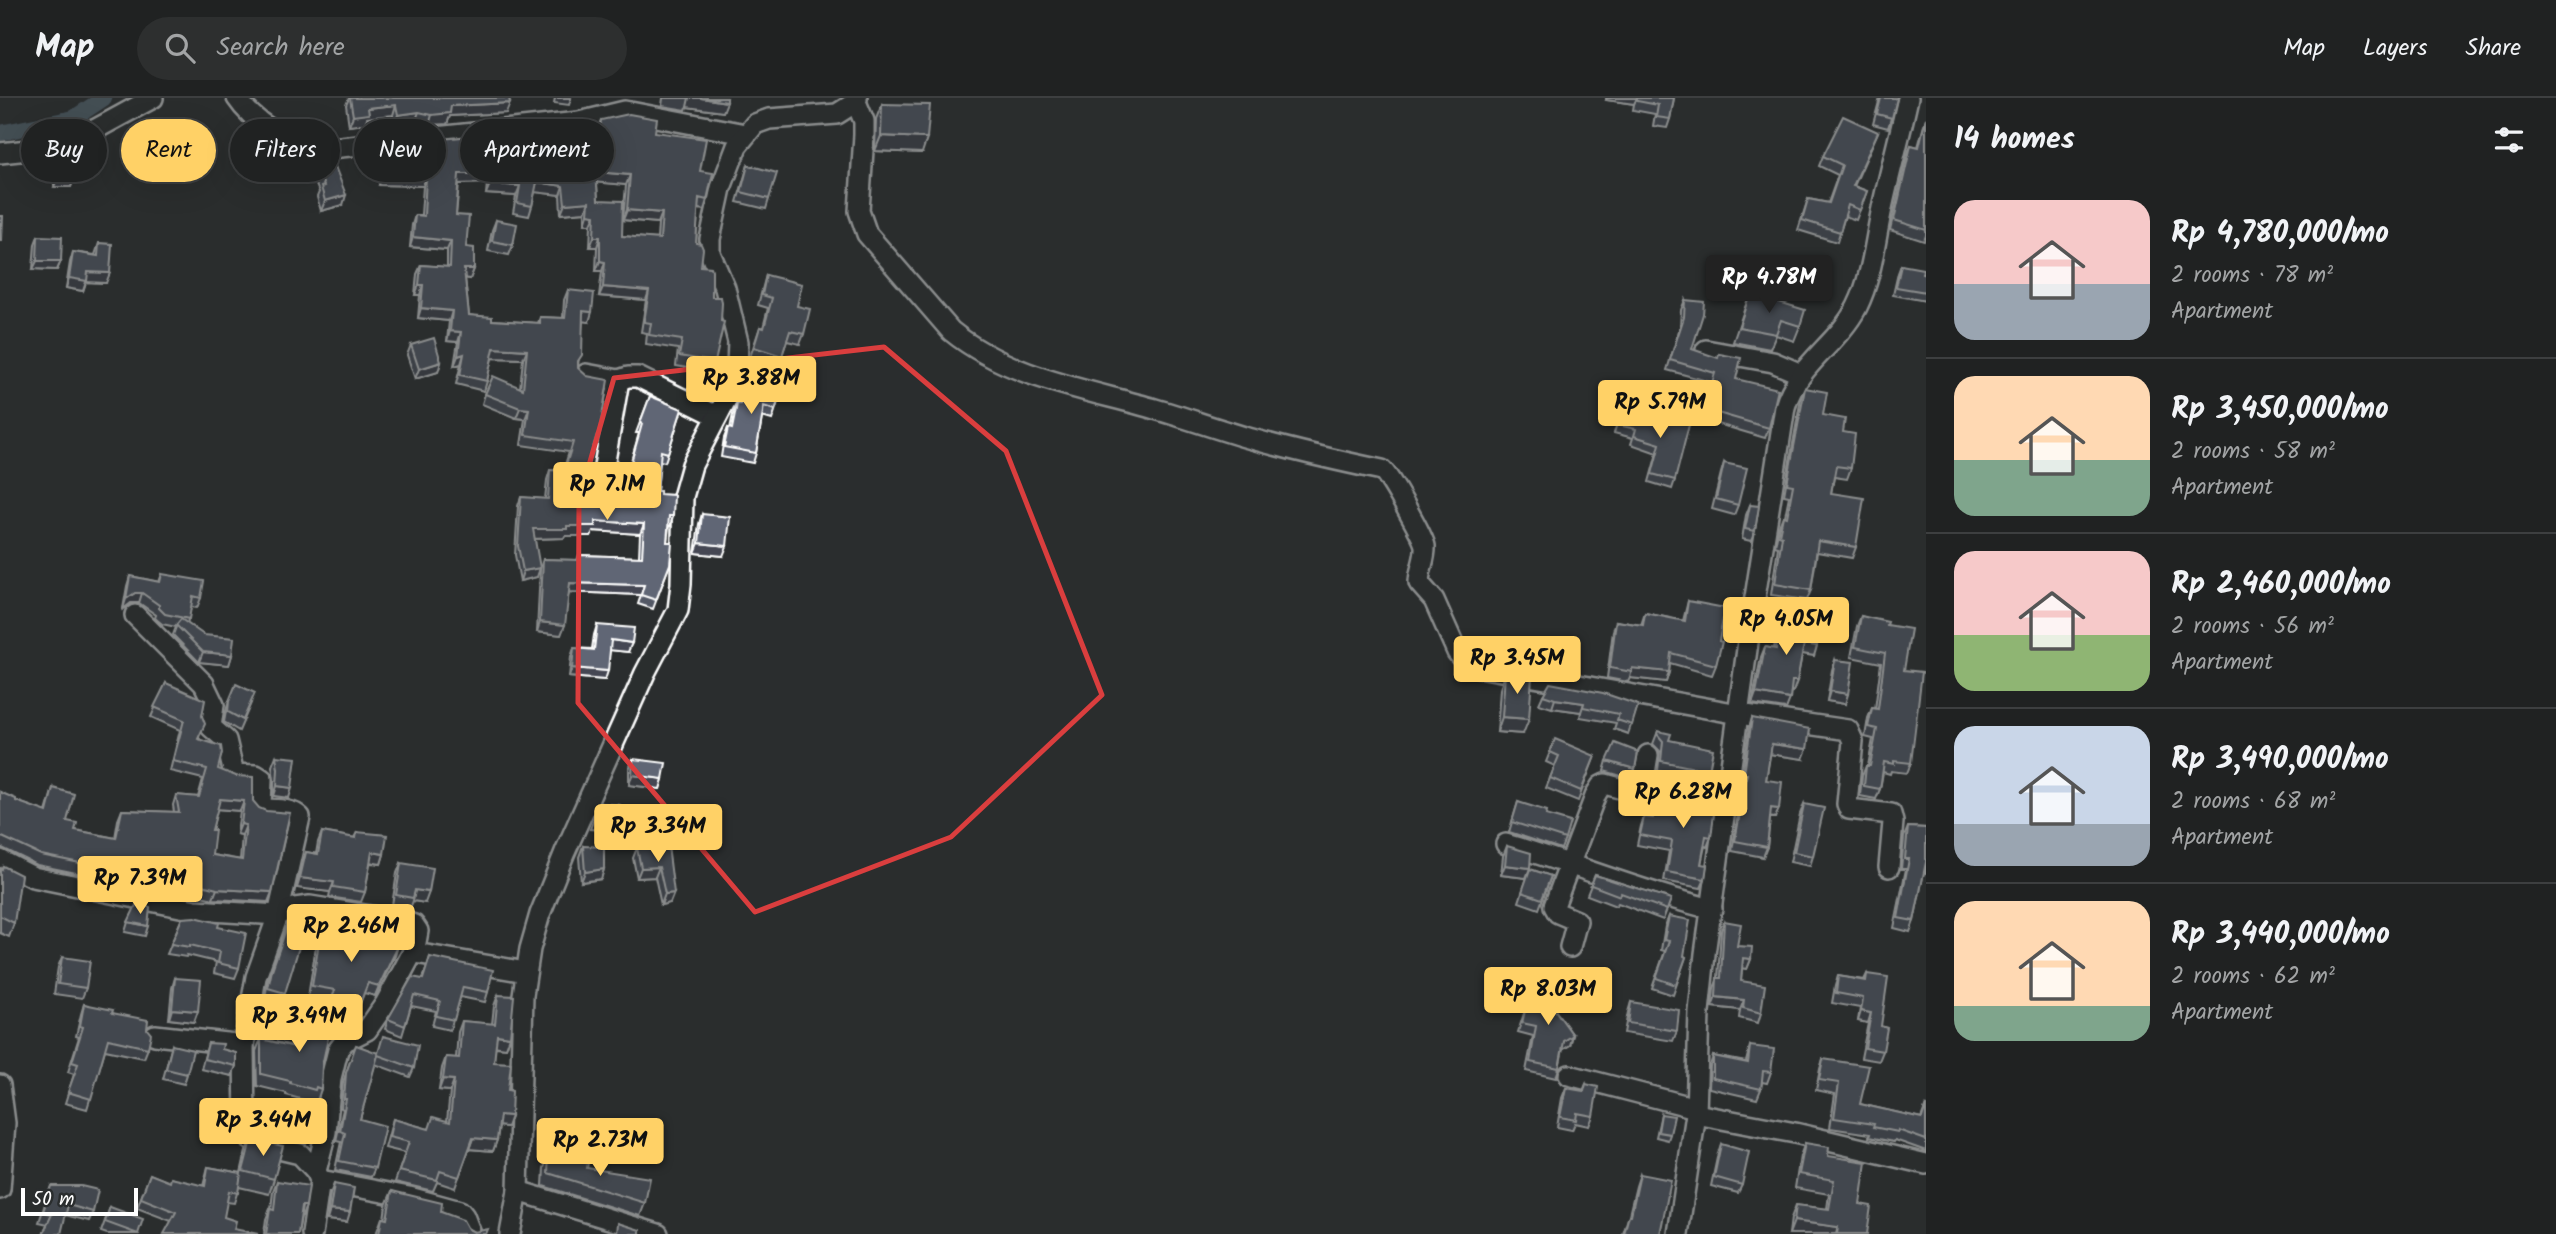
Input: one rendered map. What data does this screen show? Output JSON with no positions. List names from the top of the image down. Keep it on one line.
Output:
{"scale_bar":"50 m","page":{"header":"Map","search":"Search here","nav":["Map","Layers","Share"],"heading":"14 homes","chip":["Buy","Rent","Filters","New","Apartment"],"list":[{"name":"Rp 4,780,000/mo","note":"2 rooms · 78 m² · Apartment"},{"name":"Rp 3,450,000/mo","note":"2 rooms · 58 m² · Apartment"},{"name":"Rp 2,460,000/mo","note":"2 rooms · 56 m² · Apartment"},{"name":"Rp 3,490,000/mo","note":"2 rooms · 68 m² · Apartment"},{"name":"Rp 3,440,000/mo","note":"2 rooms · 62 m² · Apartment"}],"price":["Rp 4.78M","Rp 3.88M","Rp 5.79M","Rp 7.1M","Rp 4.05M","Rp 3.45M","Rp 6.28M","Rp 3.34M","Rp 7.39M","Rp 2.46M","Rp 8.03M","Rp 3.49M","Rp 3.44M","Rp 2.73M"],"scale":"50 m"}}
